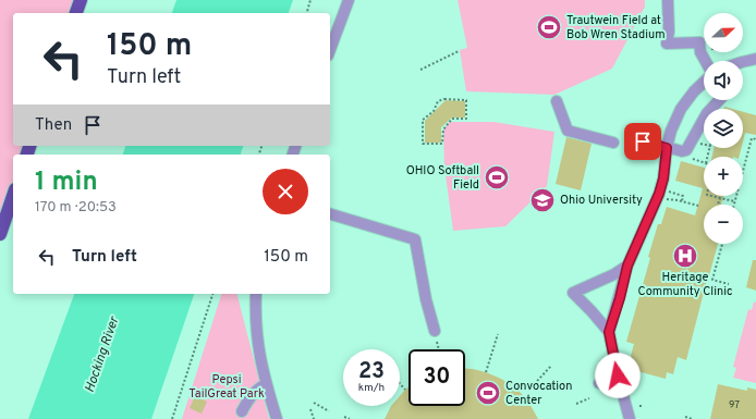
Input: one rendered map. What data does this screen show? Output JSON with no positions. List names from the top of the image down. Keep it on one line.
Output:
{"water":["Hocking River"],"parks":["Pepsi TailGreat Park"],"places":{"sports":["Trautwein Field at Bob Wren Stadium","OHIO Softball Field","Convocation Center"],"school or university":["Ohio University"],"hospital":["Heritage Community Clinic"]},"house_numbers":["97"],"north":"right","page":{"map_buttons":["+","−"],"turn":["150 m","Turn left"],"then":"Then","heading":["1 min","170 m · 20:53"],"list":[{"name":"Turn left","value":"150 m"}],"speed":"23 km/h","limit":"30"}}
